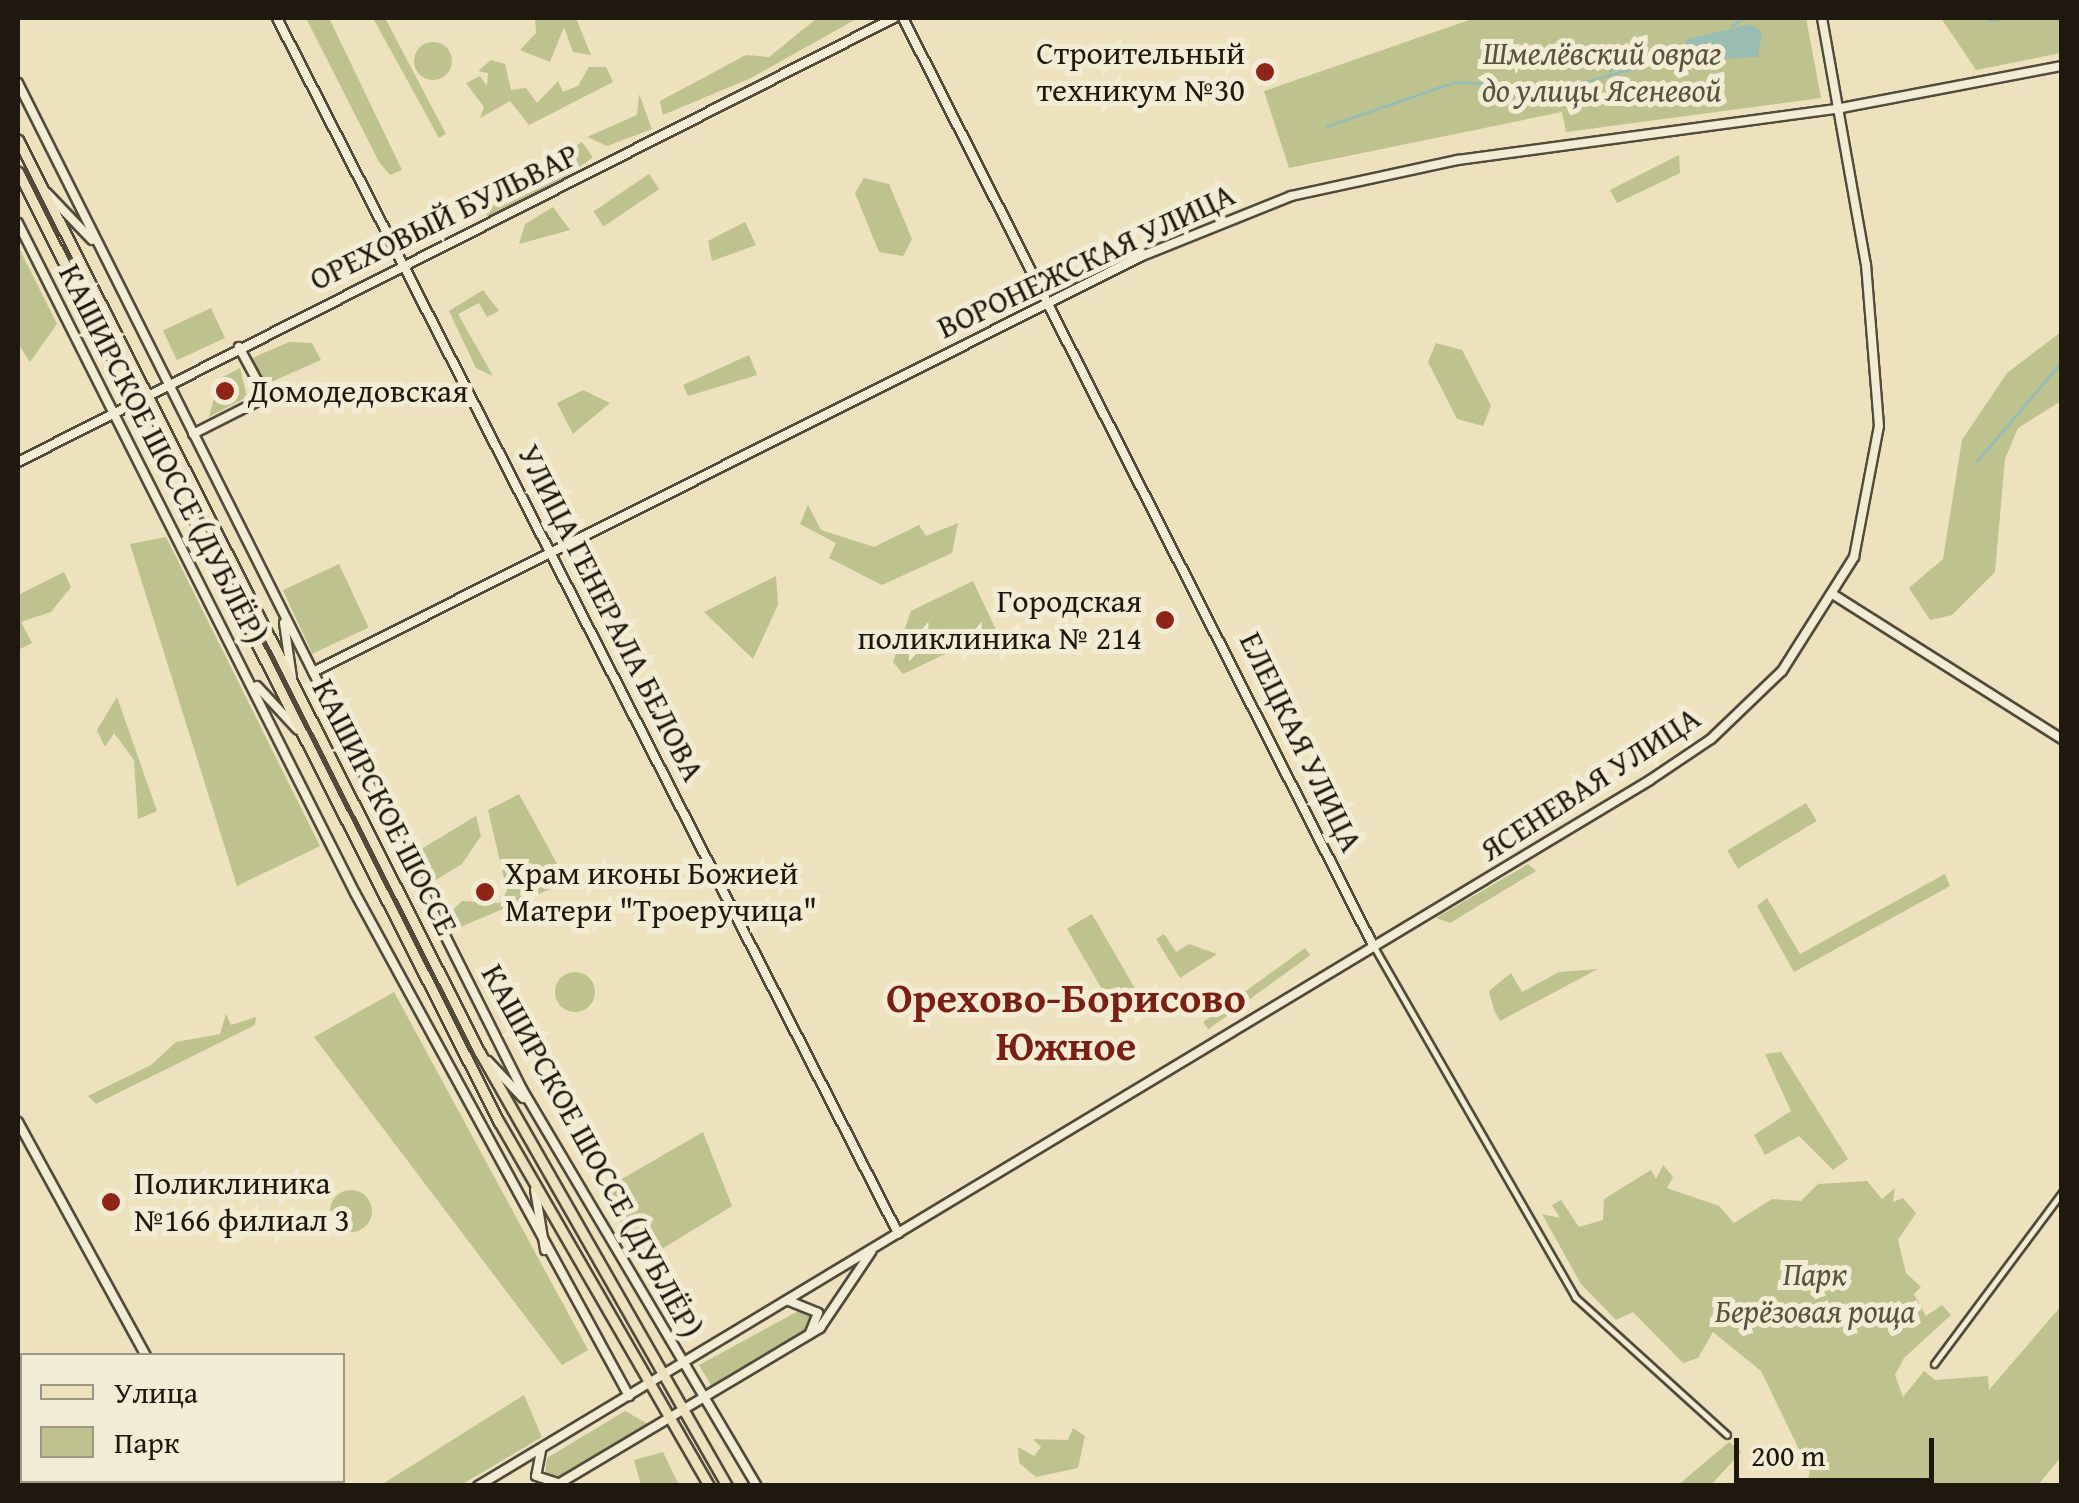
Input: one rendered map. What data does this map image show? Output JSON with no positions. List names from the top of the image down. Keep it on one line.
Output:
{"streets":{"main road":["ОРЕХОВЫЙ БУЛЬВАР","ВОРОНЕЖСКАЯ УЛИЦА","КАШИРСКОЕ ШОССЕ (ДУБЛЁР)","УЛИЦА ГЕНЕРАЛА БЕЛОВА","ЕЛЕЦКАЯ УЛИЦА","ЯСЕНЕВАЯ УЛИЦА","КАШИРСКОЕ ШОССЕ"]},"crossings":[["ОРЕХОВЫЙ БУЛЬВАР","КАШИРСКОЕ ШОССЕ (ДУБЛЁР)"],["ОРЕХОВЫЙ БУЛЬВАР","УЛИЦА ГЕНЕРАЛА БЕЛОВА"],["ОРЕХОВЫЙ БУЛЬВАР","КАШИРСКОЕ ШОССЕ"],["ВОРОНЕЖСКАЯ УЛИЦА","КАШИРСКОЕ ШОССЕ (ДУБЛЁР)"],["ВОРОНЕЖСКАЯ УЛИЦА","УЛИЦА ГЕНЕРАЛА БЕЛОВА"],["ВОРОНЕЖСКАЯ УЛИЦА","ЕЛЕЦКАЯ УЛИЦА"],["ВОРОНЕЖСКАЯ УЛИЦА","ЯСЕНЕВАЯ УЛИЦА"],["КАШИРСКОЕ ШОССЕ (ДУБЛЁР)","ЯСЕНЕВАЯ УЛИЦА"],["УЛИЦА ГЕНЕРАЛА БЕЛОВА","ЯСЕНЕВАЯ УЛИЦА"],["ЕЛЕЦКАЯ УЛИЦА","ЯСЕНЕВАЯ УЛИЦА"],["ЯСЕНЕВАЯ УЛИЦА","КАШИРСКОЕ ШОССЕ"]],"districts":["Орехово-Борисово Южное"],"parks":["Шмелёвский овраг до улицы Ясеневой","Парк Берёзовая роща"],"places":["Строительный техникум №30","Домодедовская","Городская поликлиника № 214","Храм иконы Божией Матери \"Троeручица\"","Поликлиника №166 филиал 3"],"legend":["Улица","Парк"],"scale_bar":"200 m"}
